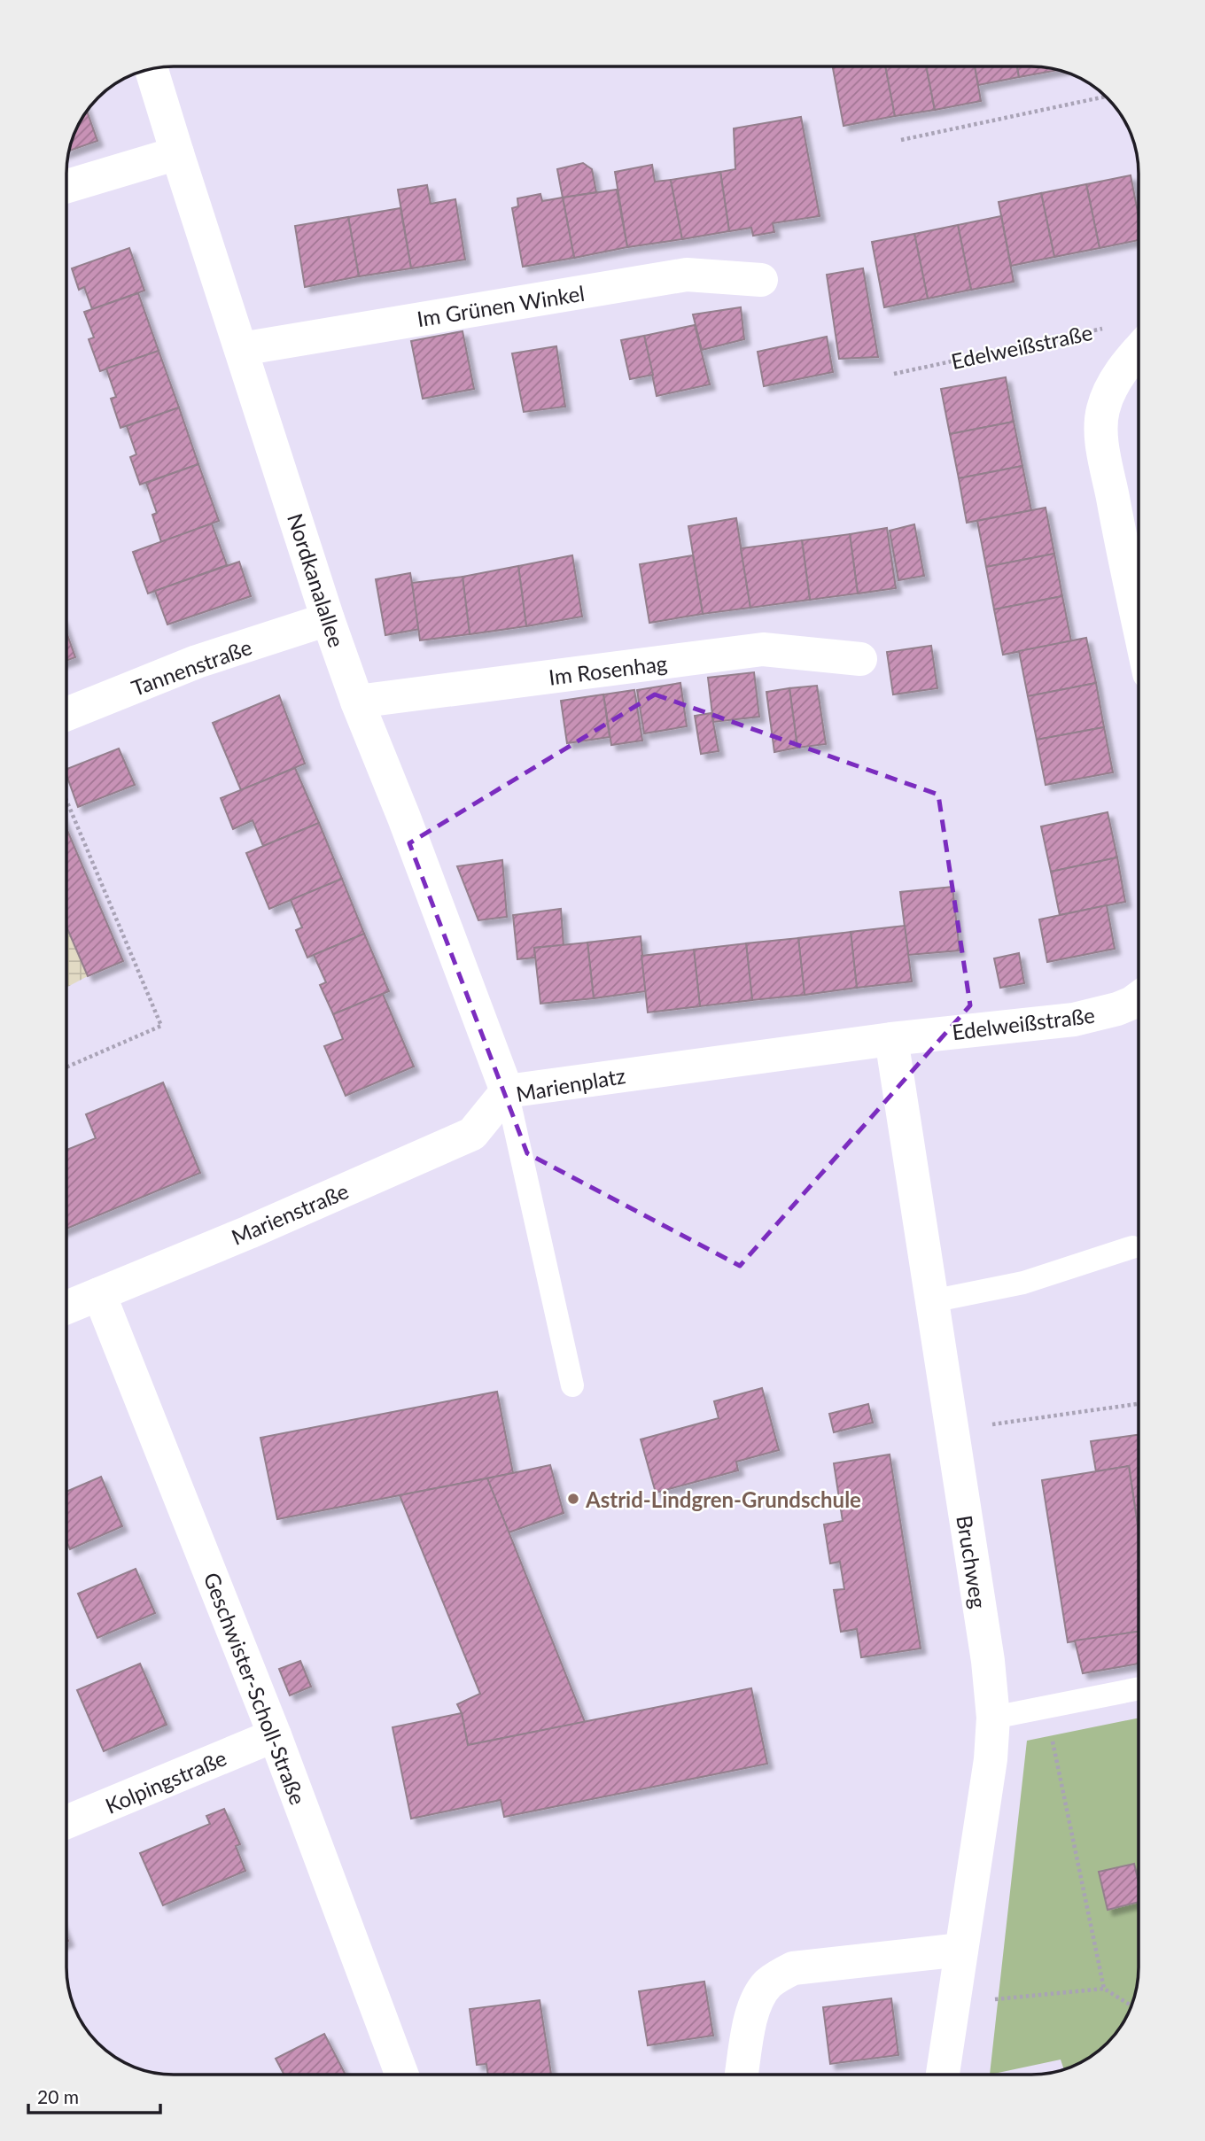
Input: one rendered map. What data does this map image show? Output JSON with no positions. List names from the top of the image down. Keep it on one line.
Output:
{"streets":{"street":["Im Grünen Winkel","Edelweißstraße","Nordkanalallee","Tannenstraße","Im Rosenhag","Marienplatz","Marienstraße","Bruchweg","Geschwister-Scholl-Straße","Kolpingstraße"]},"crossings":[["Im Grünen Winkel","Nordkanalallee"],["Edelweißstraße","Marienplatz"],["Edelweißstraße","Bruchweg"],["Nordkanalallee","Tannenstraße"],["Nordkanalallee","Im Rosenhag"],["Nordkanalallee","Marienplatz"],["Nordkanalallee","Marienstraße"],["Marienplatz","Marienstraße"],["Marienplatz","Bruchweg"],["Marienstraße","Geschwister-Scholl-Straße"],["Geschwister-Scholl-Straße","Kolpingstraße"]],"places":["Astrid-Lindgren-Grundschule"],"scale_bar":"20 m"}
